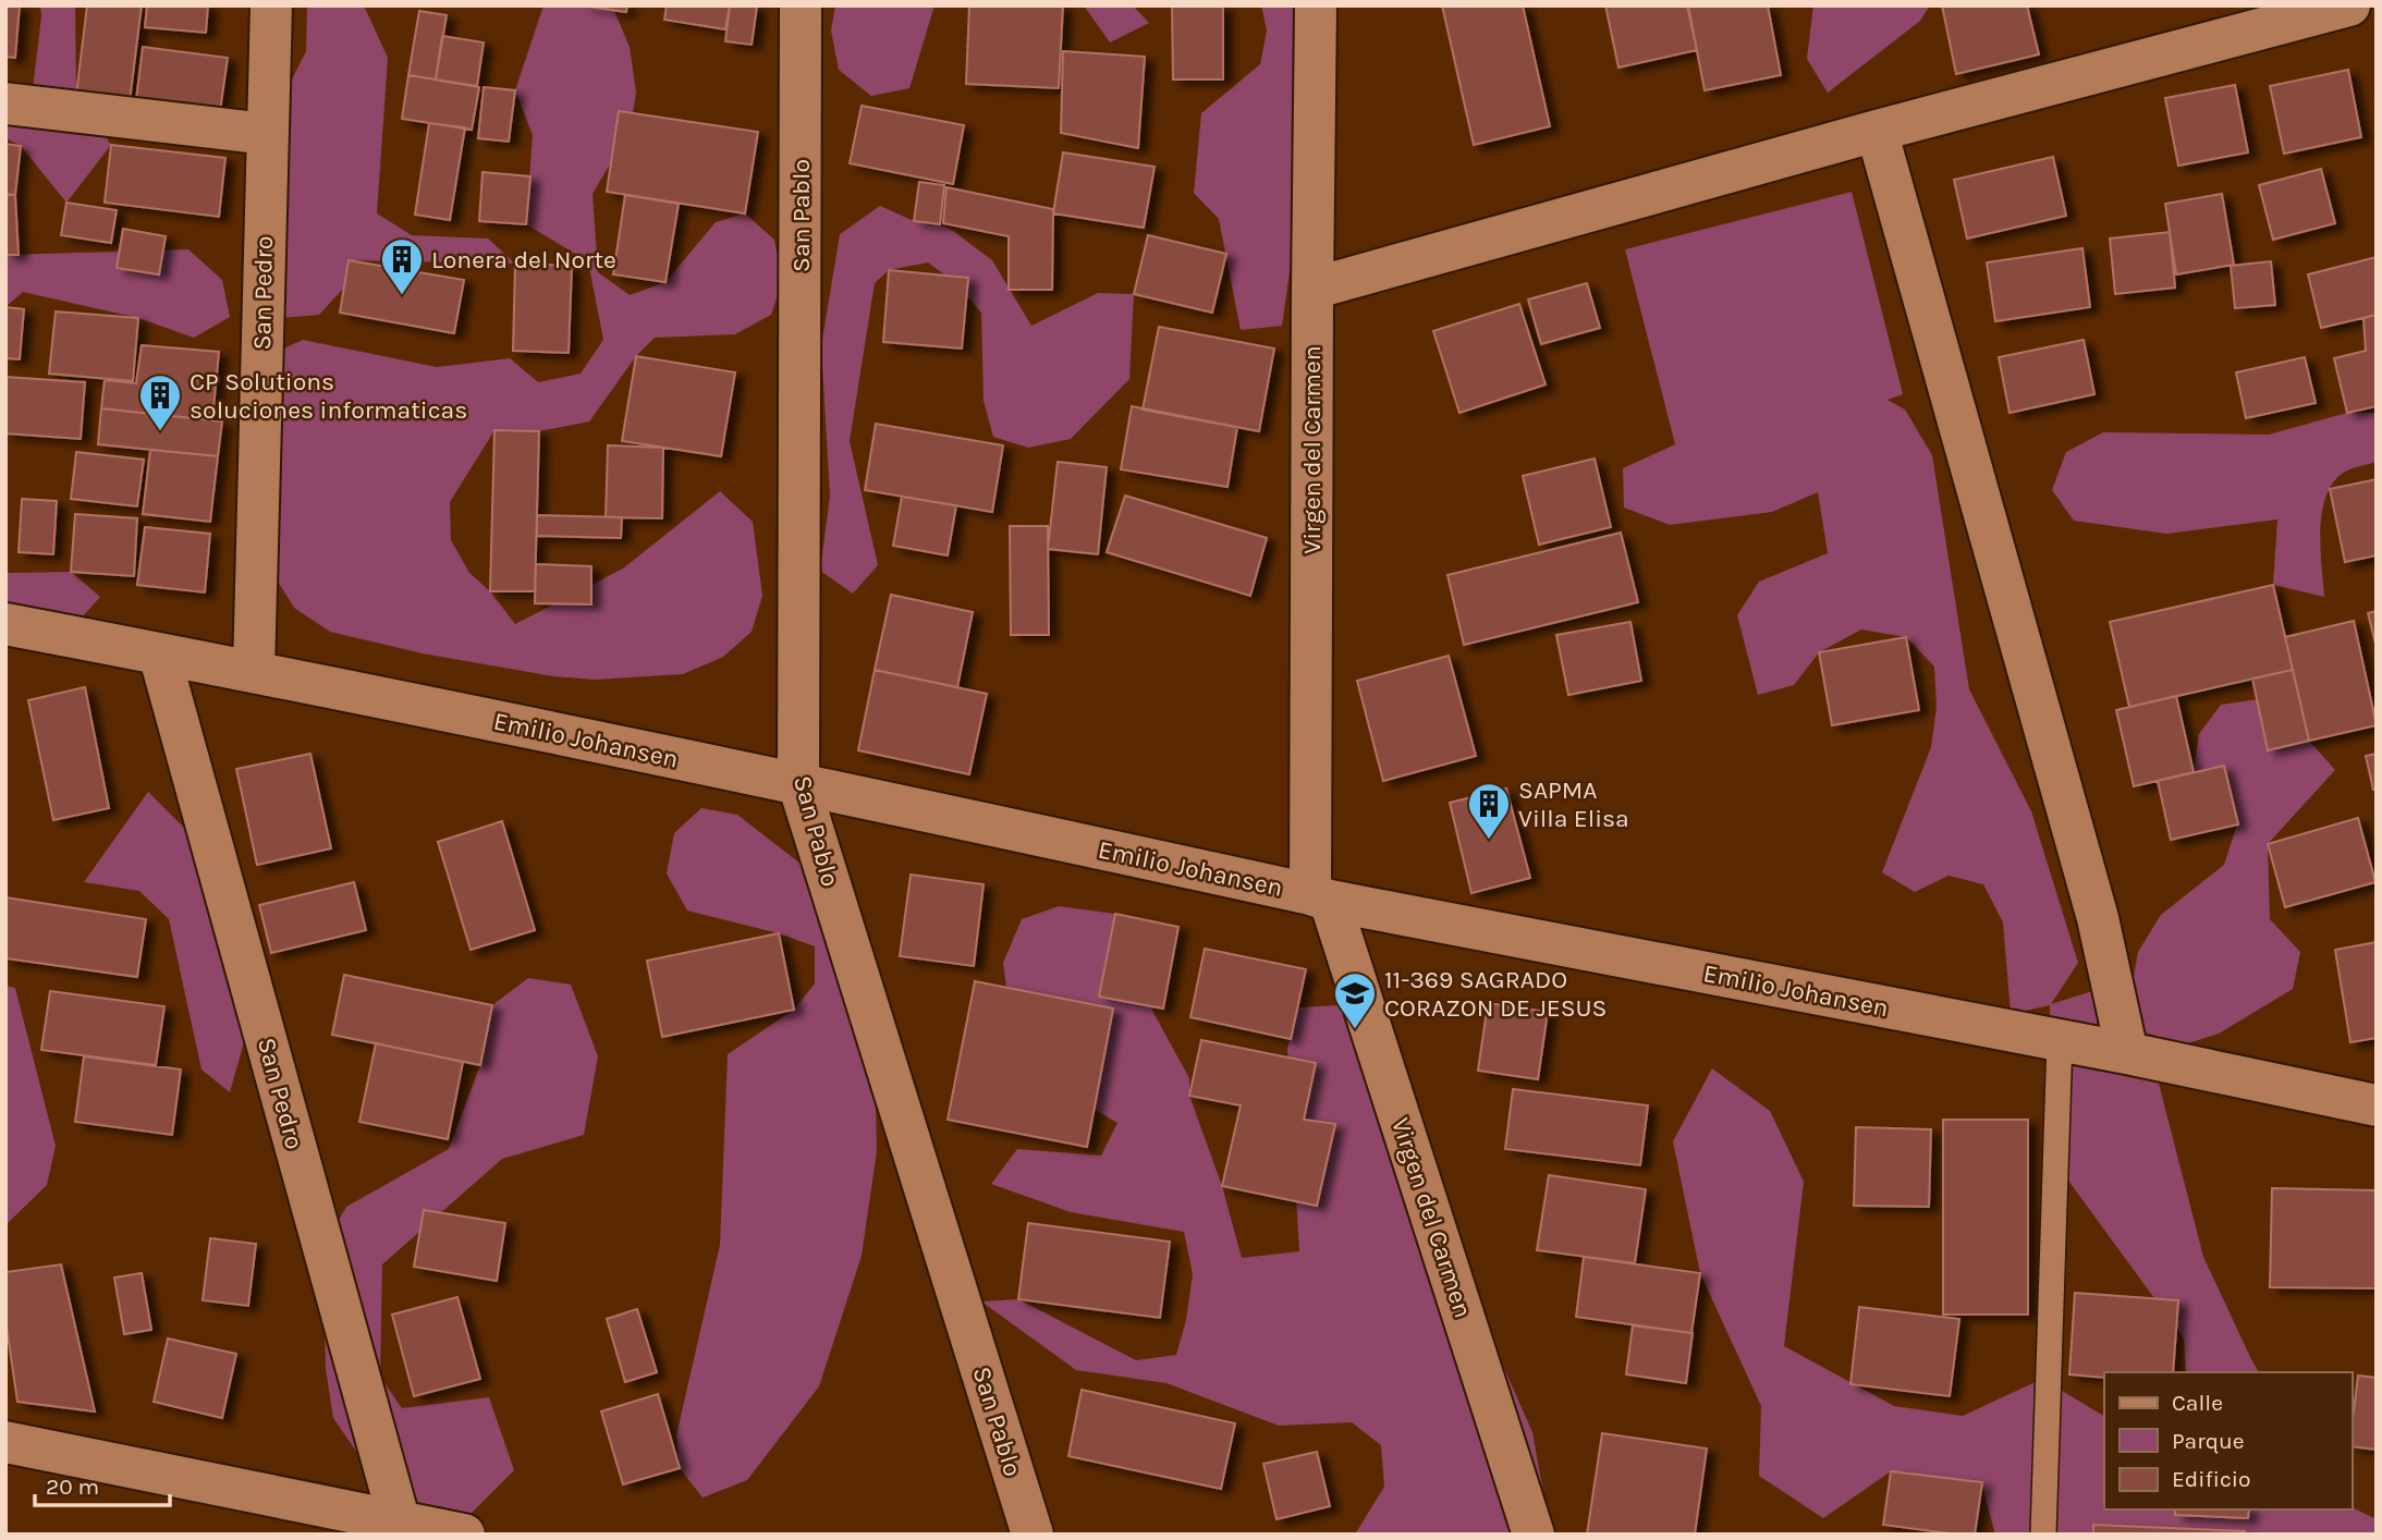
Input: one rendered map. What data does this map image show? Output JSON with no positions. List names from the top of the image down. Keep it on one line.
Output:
{"streets":{"street":["San Pablo","San Pedro","Virgen del Carmen","Emilio Johansen"]},"crossings":[["San Pablo","Emilio Johansen"],["San Pedro","Emilio Johansen"],["Virgen del Carmen","Emilio Johansen"]],"places":{"building":["Lonera del Norte","CP Solutions soluciones informaticas","SAPMA Villa Elisa"],"school or university":["11-369 SAGRADO CORAZON DE JESUS"]},"legend":["Calle","Parque","Edificio"],"scale_bar":"20 m"}
